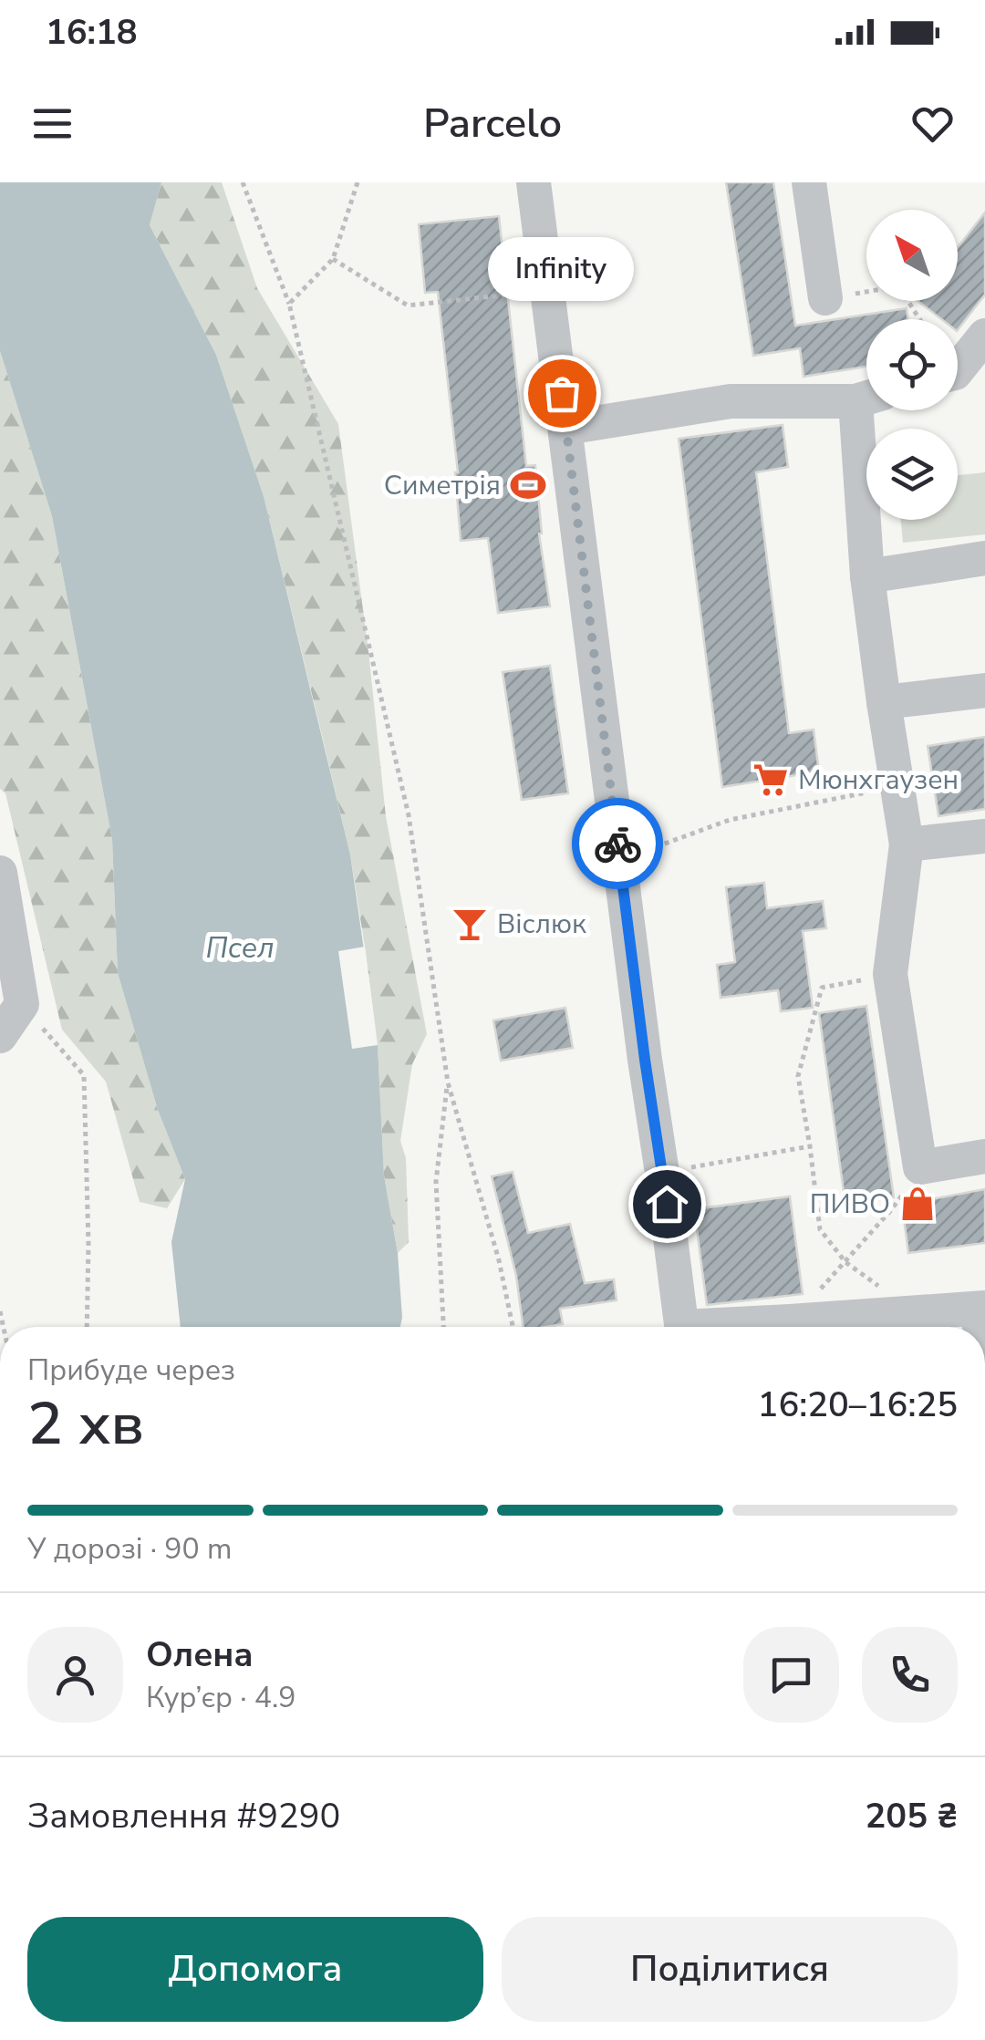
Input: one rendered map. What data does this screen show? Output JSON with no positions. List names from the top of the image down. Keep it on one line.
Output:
{"water":["Псел"],"places":{"other":["Infinity"],"sports":["Симетрія"],"supermarket":["Мюнхгаузен"],"bar":["Віслюк"],"shop":["ПИВО"]},"north":"top left","page":{"status":"16:18","header":"Parcelo","bubble":"Infinity","heading":["2 хв","Прибуде через","16:20–16:25"],"panel":["Олена","Кур’єр · 4.9","Замовлення #9290","205 ₴"],"bar":"У дорозі · 90 m","buttons":["Допомога","Поділитися"]}}
